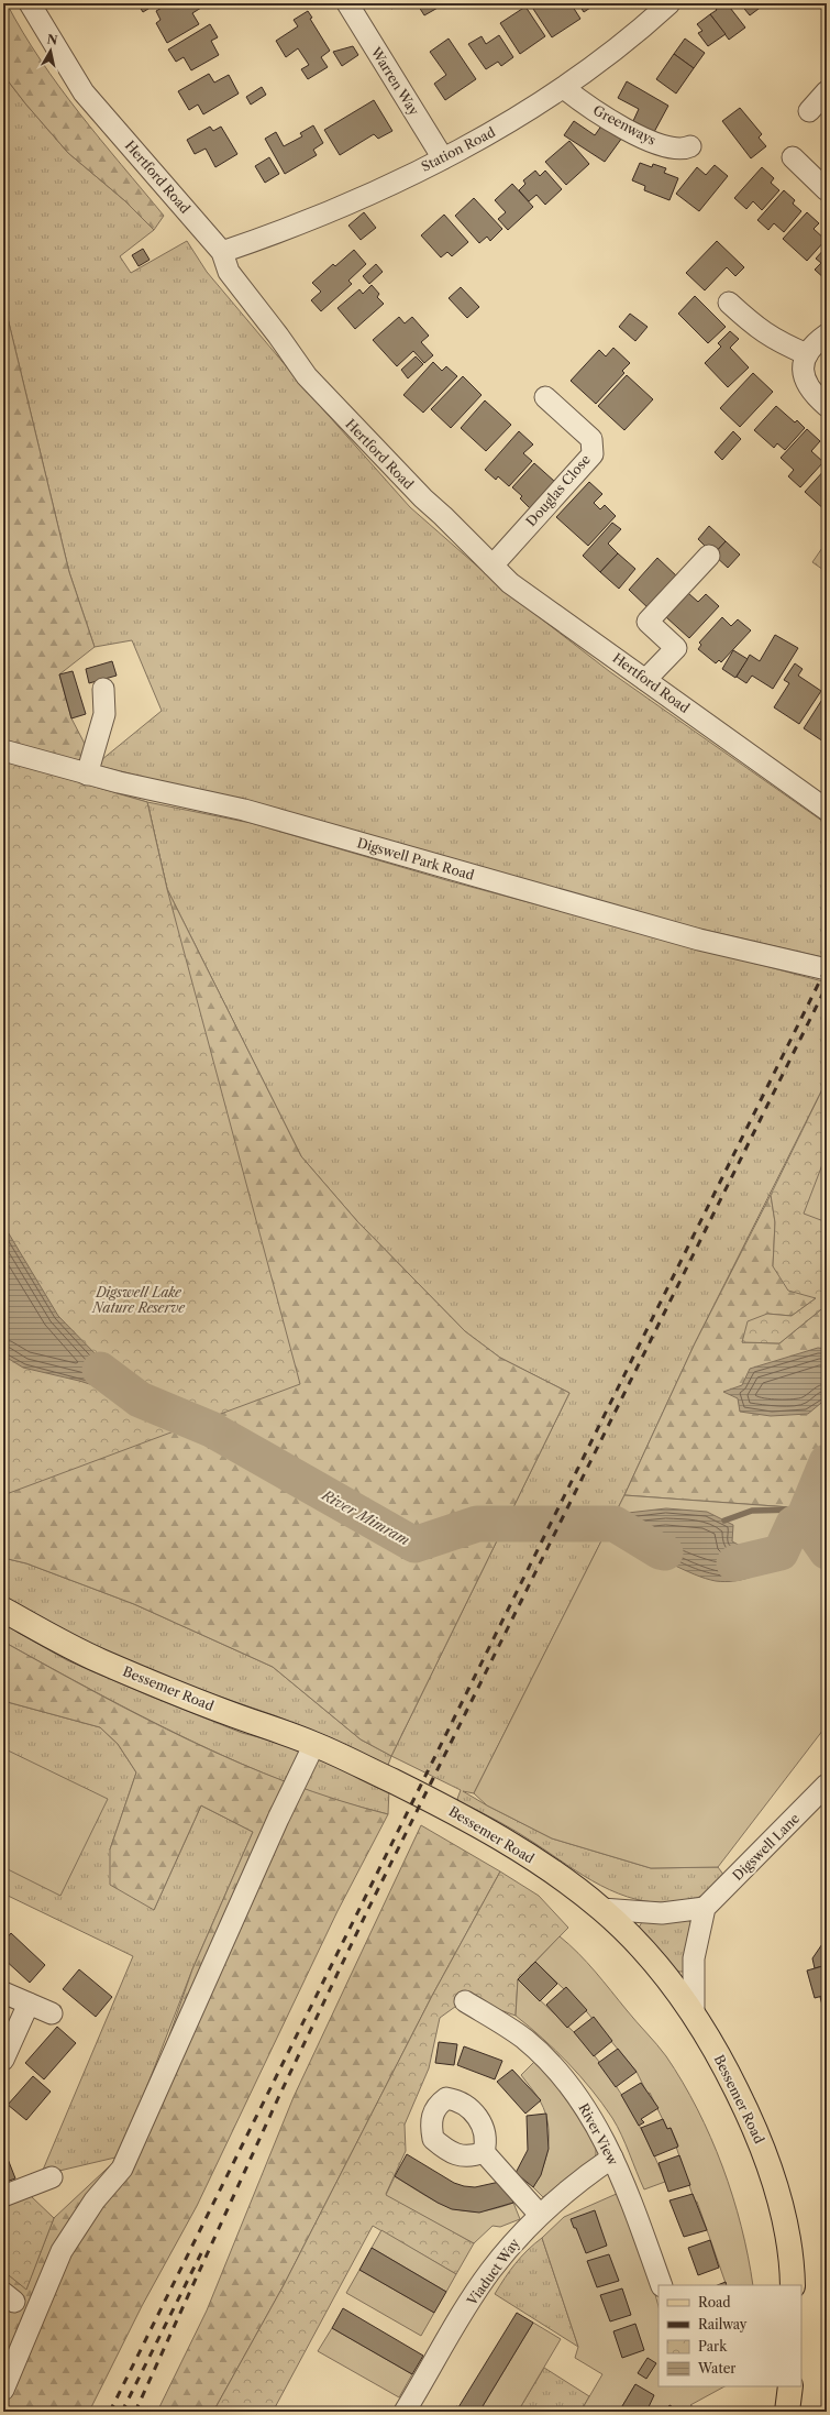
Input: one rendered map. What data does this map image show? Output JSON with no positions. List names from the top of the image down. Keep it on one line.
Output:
{"streets":{"main road":["Bessemer Road"],"street":["Warren Way","Greenways","Station Road","Hertford Road","Douglas Close","Digswell Park Road","Digswell Lane","River View","Viaduct Way"]},"crossings":[["Warren Way","Station Road"],["Greenways","Station Road"],["Station Road","Hertford Road"],["Hertford Road","Douglas Close"],["River View","Viaduct Way"]],"water":["River Mimram"],"parks":["Digswell Lake Nature Reserve"],"legend":["Road","Railway","Park","Water"],"north":"top"}
